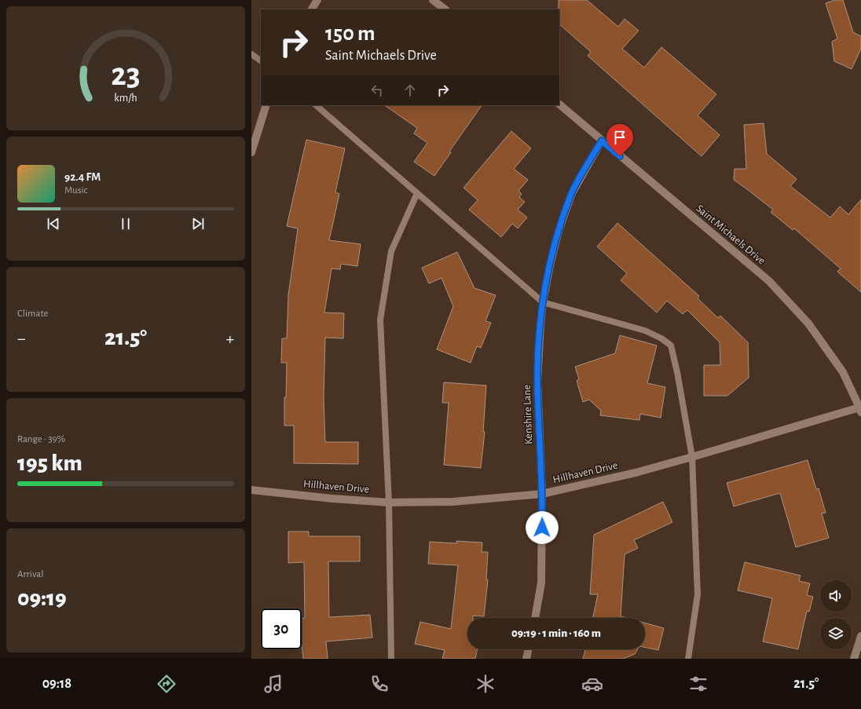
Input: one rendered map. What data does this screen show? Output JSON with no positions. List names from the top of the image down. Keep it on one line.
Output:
{"streets":{"street":["Saint Michaels Drive","Kenshire Lane","Hillhaven Drive"]},"crossings":[["Saint Michaels Drive","Kenshire Lane"],["Saint Michaels Drive","Hillhaven Drive"],["Kenshire Lane","Hillhaven Drive"]],"page":{"turn":["150 m","Saint Michaels Drive"],"song":["92.4 FM","Music"],"tile":["Climate",["Range · 39%","195 km"],["Arrival","09:19"]],"heat":["−","21.5°","+"],"limit":"30","trip":"09:19 · 1 min · 160 m","tabs":["09:18","21.5°"],"gauge":["23","km/h"]}}
